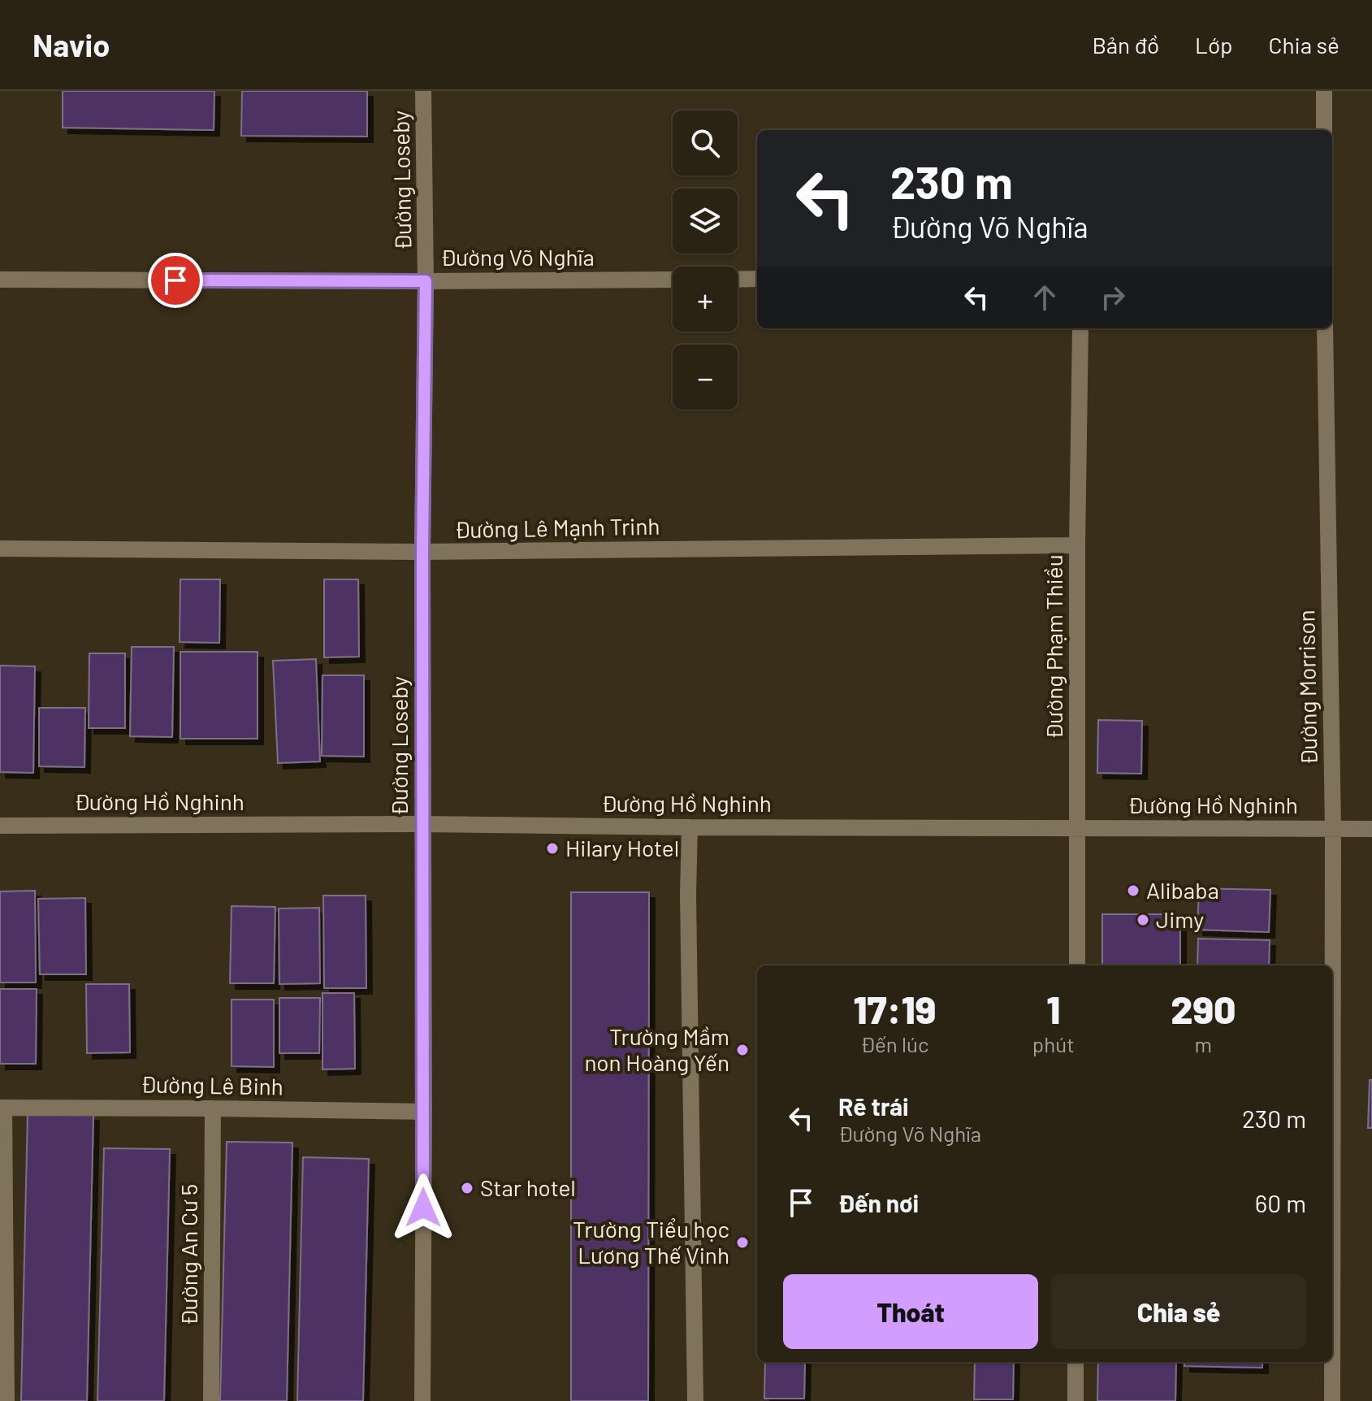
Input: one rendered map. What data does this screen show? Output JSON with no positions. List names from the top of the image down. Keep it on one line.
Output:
{"streets":{"street":["Đường Loseby","Đường Võ Nghĩa","Đường Lê Mạnh Trinh","Đường Phạm Thiều","Đường Morrison","Đường Hồ Nghinh","Đường Lê Binh","Đường An Cư 5"]},"crossings":[["Đường Loseby","Đường Võ Nghĩa"],["Đường Loseby","Đường Lê Mạnh Trinh"],["Đường Loseby","Đường Hồ Nghinh"],["Đường Loseby","Đường Lê Binh"],["Đường Lê Mạnh Trinh","Đường Phạm Thiều"],["Đường Phạm Thiều","Đường Hồ Nghinh"],["Đường Morrison","Đường Hồ Nghinh"],["Đường Lê Binh","Đường An Cư 5"]],"places":["Hilary Hotel","Alibaba","Jimy","Trường Mầm non Hoàng Yến","Star hotel","Trường Tiểu học Lương Thế Vinh"],"page":{"header":"Navio","nav":["Bản đồ","Lớp","Chia sẻ"],"map_buttons":["+","−"],"turn":["230 m","Đường Võ Nghĩa"],"eta":["17:19","Đến lúc","1","phút","290","m"],"list":[{"name":"Rẽ trái","note":"Đường Võ Nghĩa","value":"230 m"},{"name":"Đến nơi","value":"60 m"}],"buttons":["Thoát","Chia sẻ"]}}
